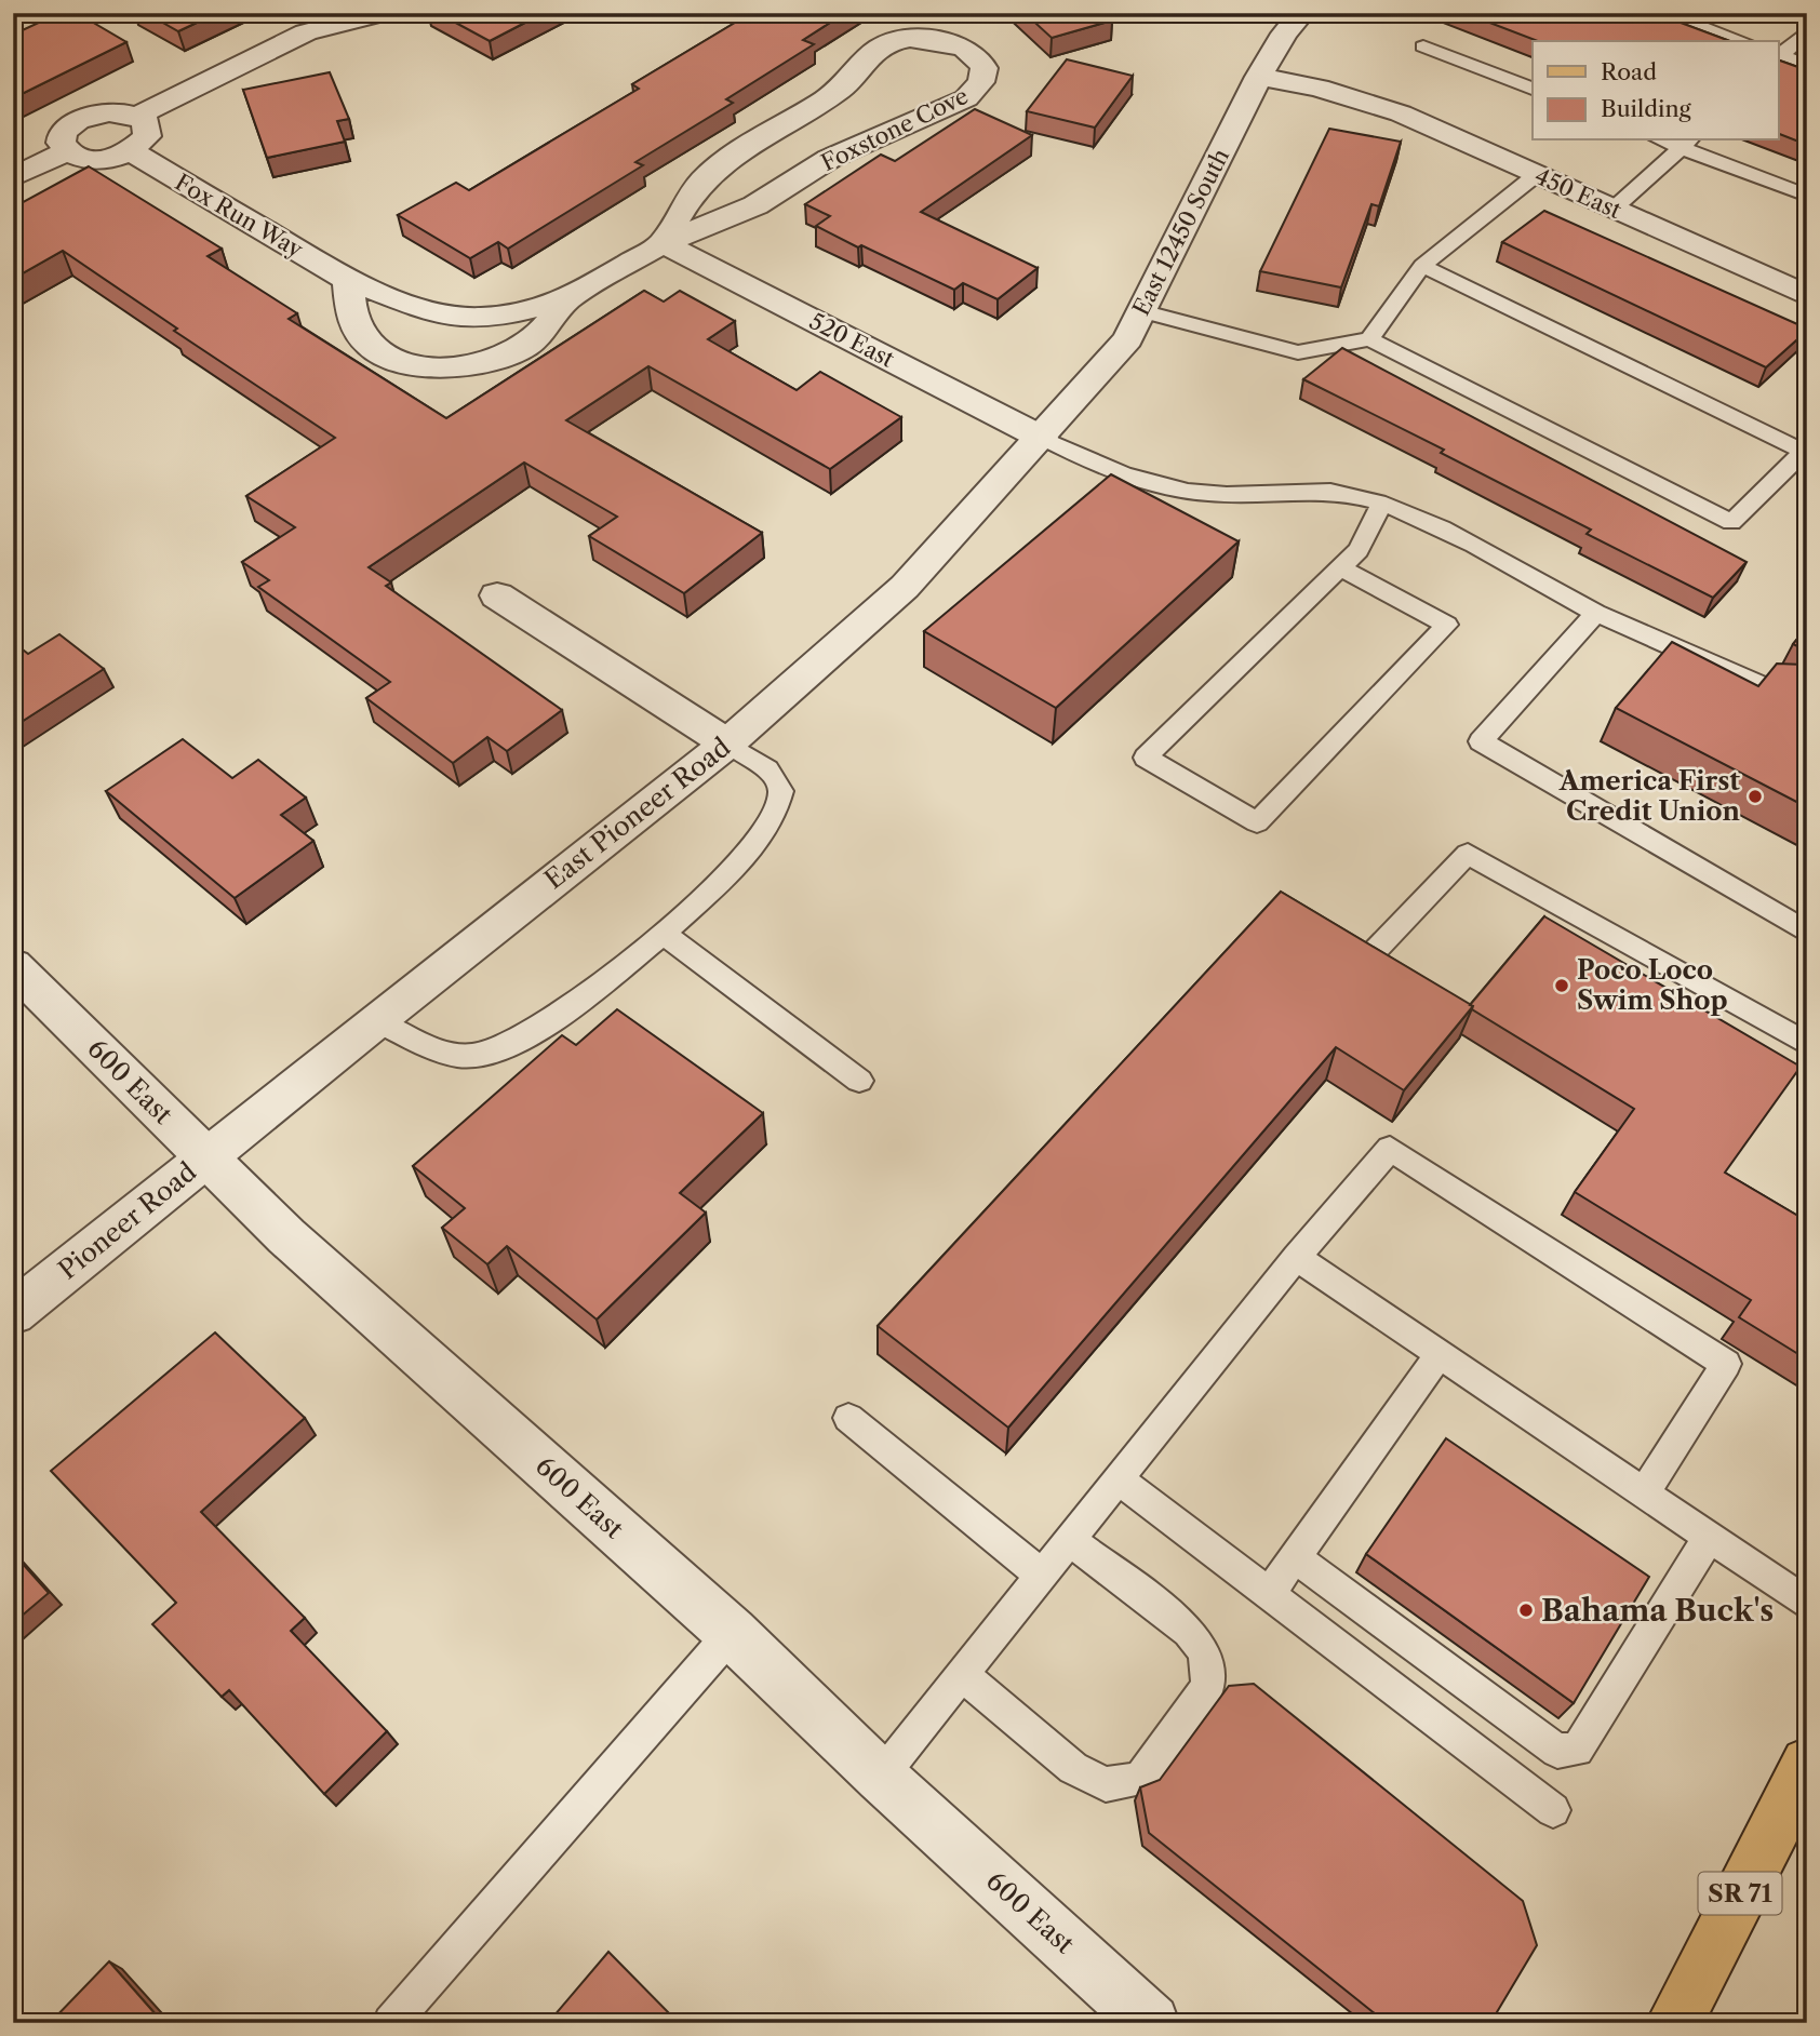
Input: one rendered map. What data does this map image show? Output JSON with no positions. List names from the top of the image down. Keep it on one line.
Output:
{"streets":{"main road":["SR 71"],"street":["Foxstone Cove","450 East","Fox Run Way","East 12450 South","520 East","East Pioneer Road","600 East","Pioneer Road"]},"crossings":[["Foxstone Cove","Fox Run Way"],["Foxstone Cove","520 East"],["450 East","East 12450 South"],["East 12450 South","520 East"],["East 12450 South","East Pioneer Road"],["520 East","East Pioneer Road"],["East Pioneer Road","600 East"],["East Pioneer Road","Pioneer Road"],["600 East","Pioneer Road"]],"places":["America First Credit Union","Poco Loco Swim Shop","Bahama Buck's"],"legend":["Road","Building"]}
